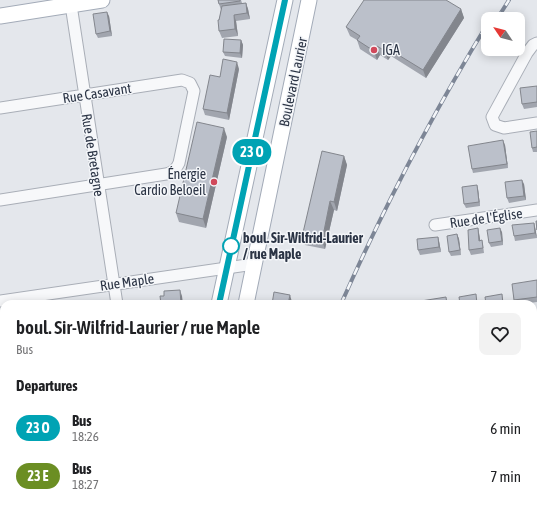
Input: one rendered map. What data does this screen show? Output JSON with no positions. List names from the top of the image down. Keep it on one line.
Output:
{"streets":{"main road":["Boulevard Laurier"],"street":["Rue Casavant","Rue de Bretagne","Rue de l'Église","Rue Maple"]},"crossings":[["Boulevard Laurier","Rue Maple"],["Rue Casavant","Rue de Bretagne"],["Rue de Bretagne","Rue Maple"]],"places":["IGA","Énergie Cardio Beloeil","boul. Sir-Wilfrid-Laurier / rue Maple"],"north":"top left","page":{"on_map":"23 O","heading":[["boul. Sir-Wilfrid-Laurier / rue Maple","Bus"],"Departures"],"list":[{"mark":"23 O","name":"Bus","note":"18:26","value":"6 min"},{"mark":"23 E","name":"Bus","note":"18:27","value":"7 min"}]}}
